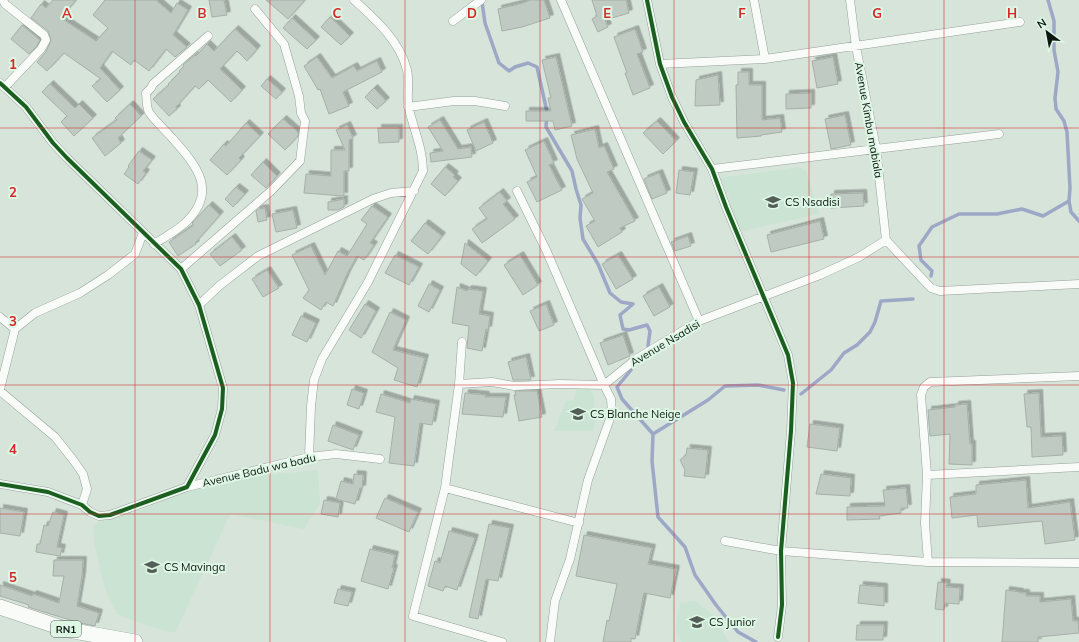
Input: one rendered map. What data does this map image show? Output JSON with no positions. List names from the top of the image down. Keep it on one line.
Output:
{"streets":{"highway":["RN1"],"street":["Avenue Kimbu mabiala","Avenue Nsadisi","Avenue Badu wa badu"]},"crossings":[["Avenue Kimbu mabiala","Avenue Nsadisi"]],"places":{"school or university":["CS Nsadisi","CS Blanche Neige","CS Mavinga","CS Junior"]},"north":"top left","grid":{"columns":["A","B","C","D","E","F","G","H"],"rows":["1","2","3","4","5"]}}
